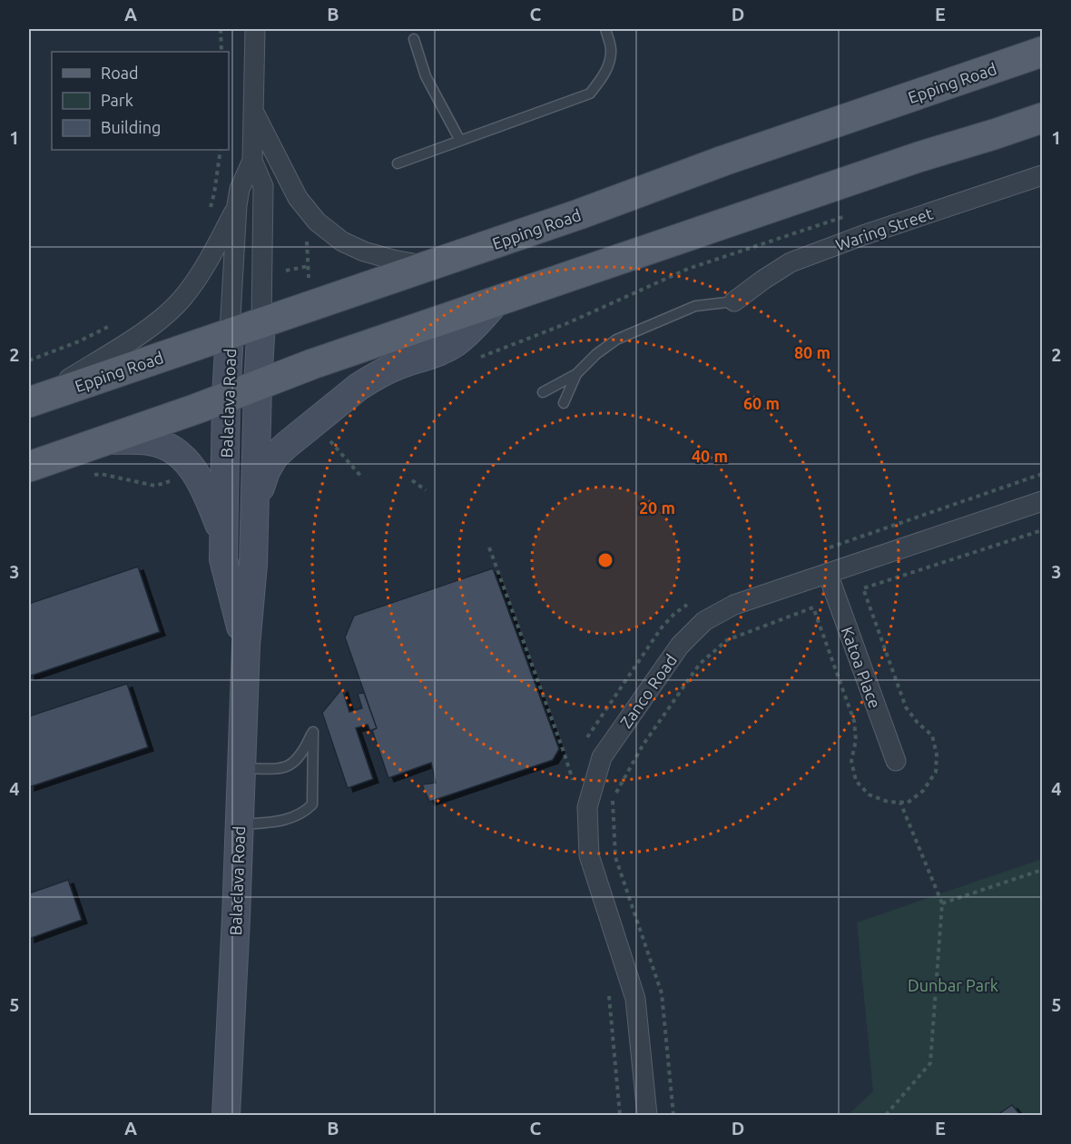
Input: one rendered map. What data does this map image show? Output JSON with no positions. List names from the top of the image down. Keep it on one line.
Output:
{"streets":{"main road":["Epping Road","Balaclava Road"],"street":["Waring Street","Katoa Place","Zanco Road"]},"crossings":[["Epping Road","Balaclava Road"],["Katoa Place","Zanco Road"]],"parks":["Dunbar Park"],"legend":["Road","Park","Building"],"grid":{"columns":["A","B","C","D","E"],"rows":["1","2","3","4","5"]},"rings":["80 m","60 m","40 m","20 m"]}
